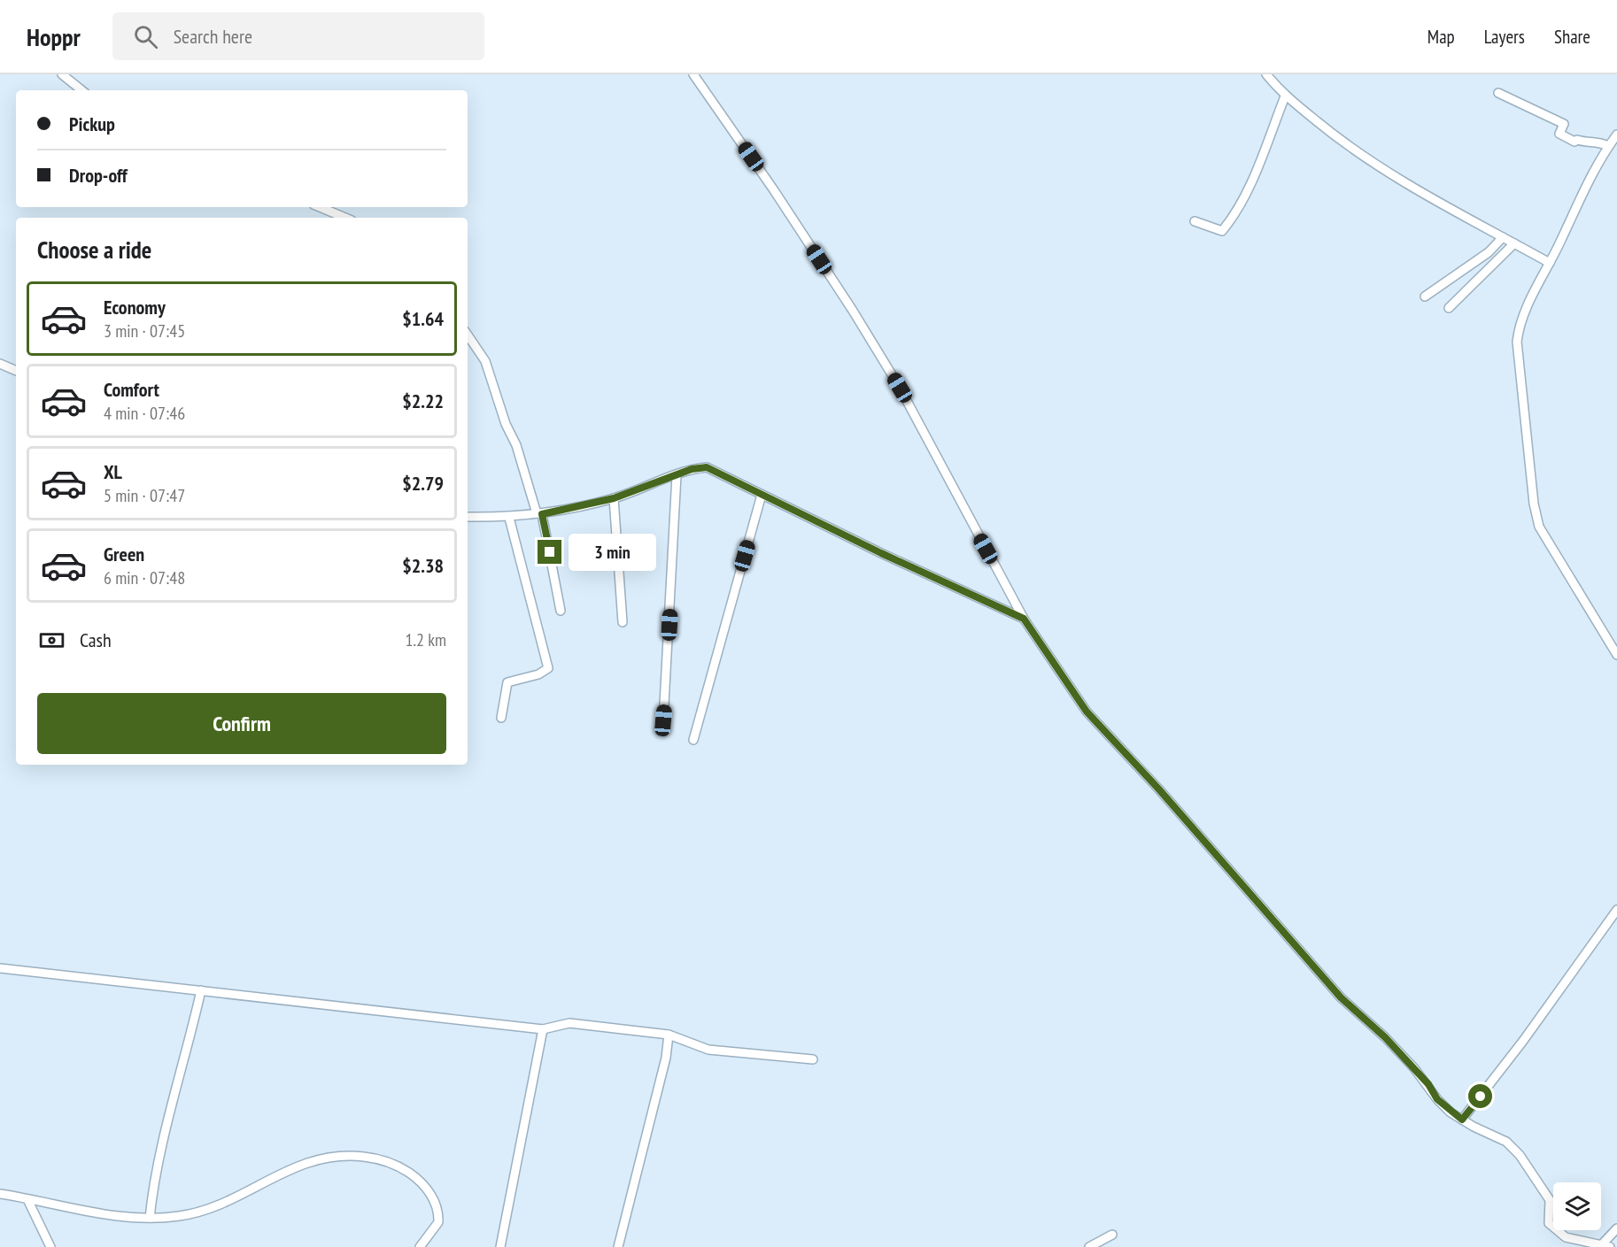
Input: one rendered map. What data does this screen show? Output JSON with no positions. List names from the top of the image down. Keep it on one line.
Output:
{"page":{"header":"Hoppr","search":"Search here","nav":["Map","Layers","Share"],"banner":["Pickup","Drop-off"],"heading":"Choose a ride","list":[{"name":"Economy","note":"3 min · 07:45","value":"$1.64"},{"name":"Comfort","note":"4 min · 07:46","value":"$2.22"},{"name":"XL","note":"5 min · 07:47","value":"$2.79"},{"name":"Green","note":"6 min · 07:48","value":"$2.38"}],"bubble":"3 min","pay":["Cash","1.2 km"],"buttons":"Confirm"}}
